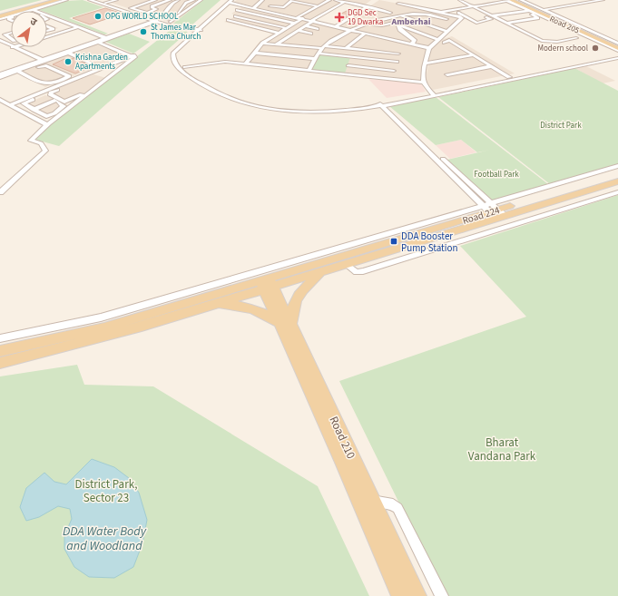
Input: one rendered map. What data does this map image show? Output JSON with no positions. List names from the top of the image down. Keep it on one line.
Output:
{"streets":{"main road":["Road 205","Road 224","Road 210"]},"crossings":[["Road 224","Road 210"]],"districts":["Amberhai"],"water":["DDA Water Body and Woodland"],"parks":["District Park","Football Park","Bharat Vandana Park","District Park, Sector 23"],"places":{"other":["OPG WORLD SCHOOL","St James Mar Thoma Church","Modern school","Krishna Garden Apartments"],"health":["DGD Sec 19 Dwarka"],"transit":["DDA Booster Pump Station"]},"north":"top right"}
